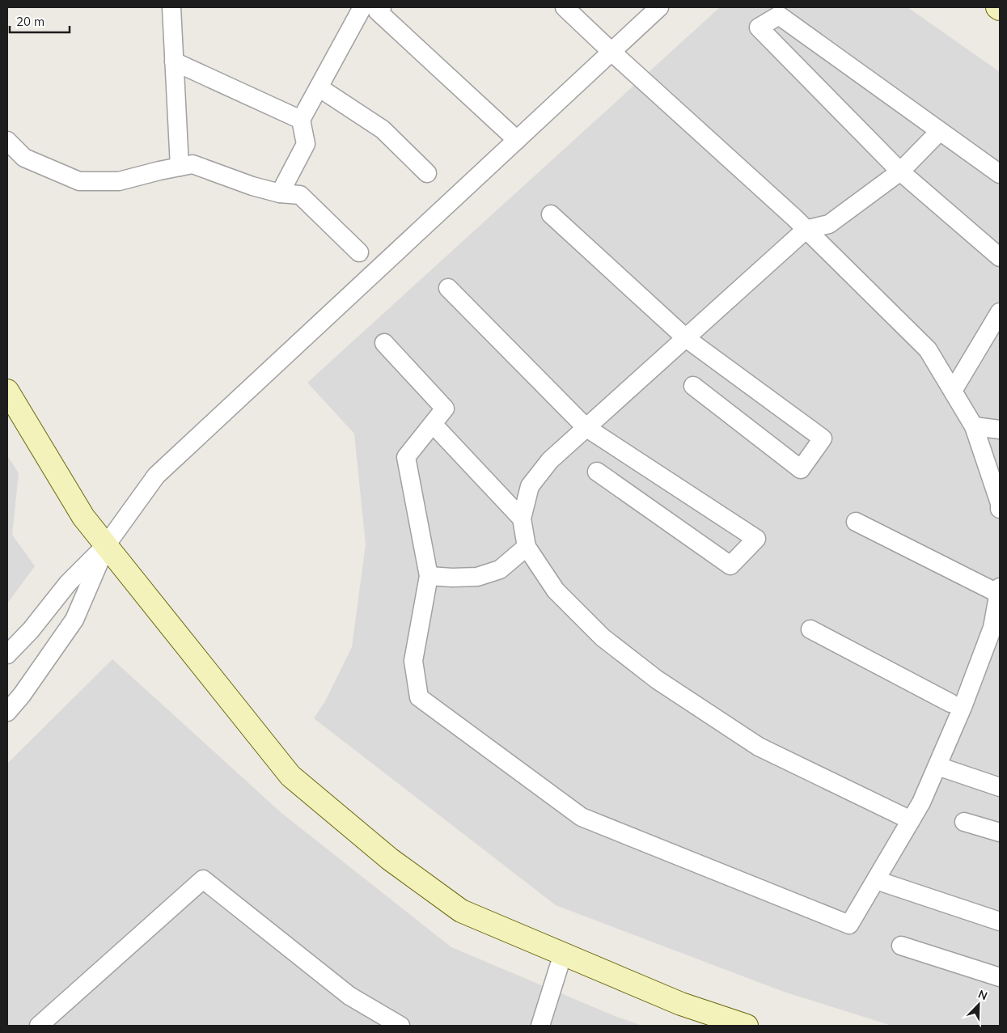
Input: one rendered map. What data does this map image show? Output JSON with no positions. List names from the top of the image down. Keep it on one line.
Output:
{"scale_bar":"20 m","north":"top right"}
